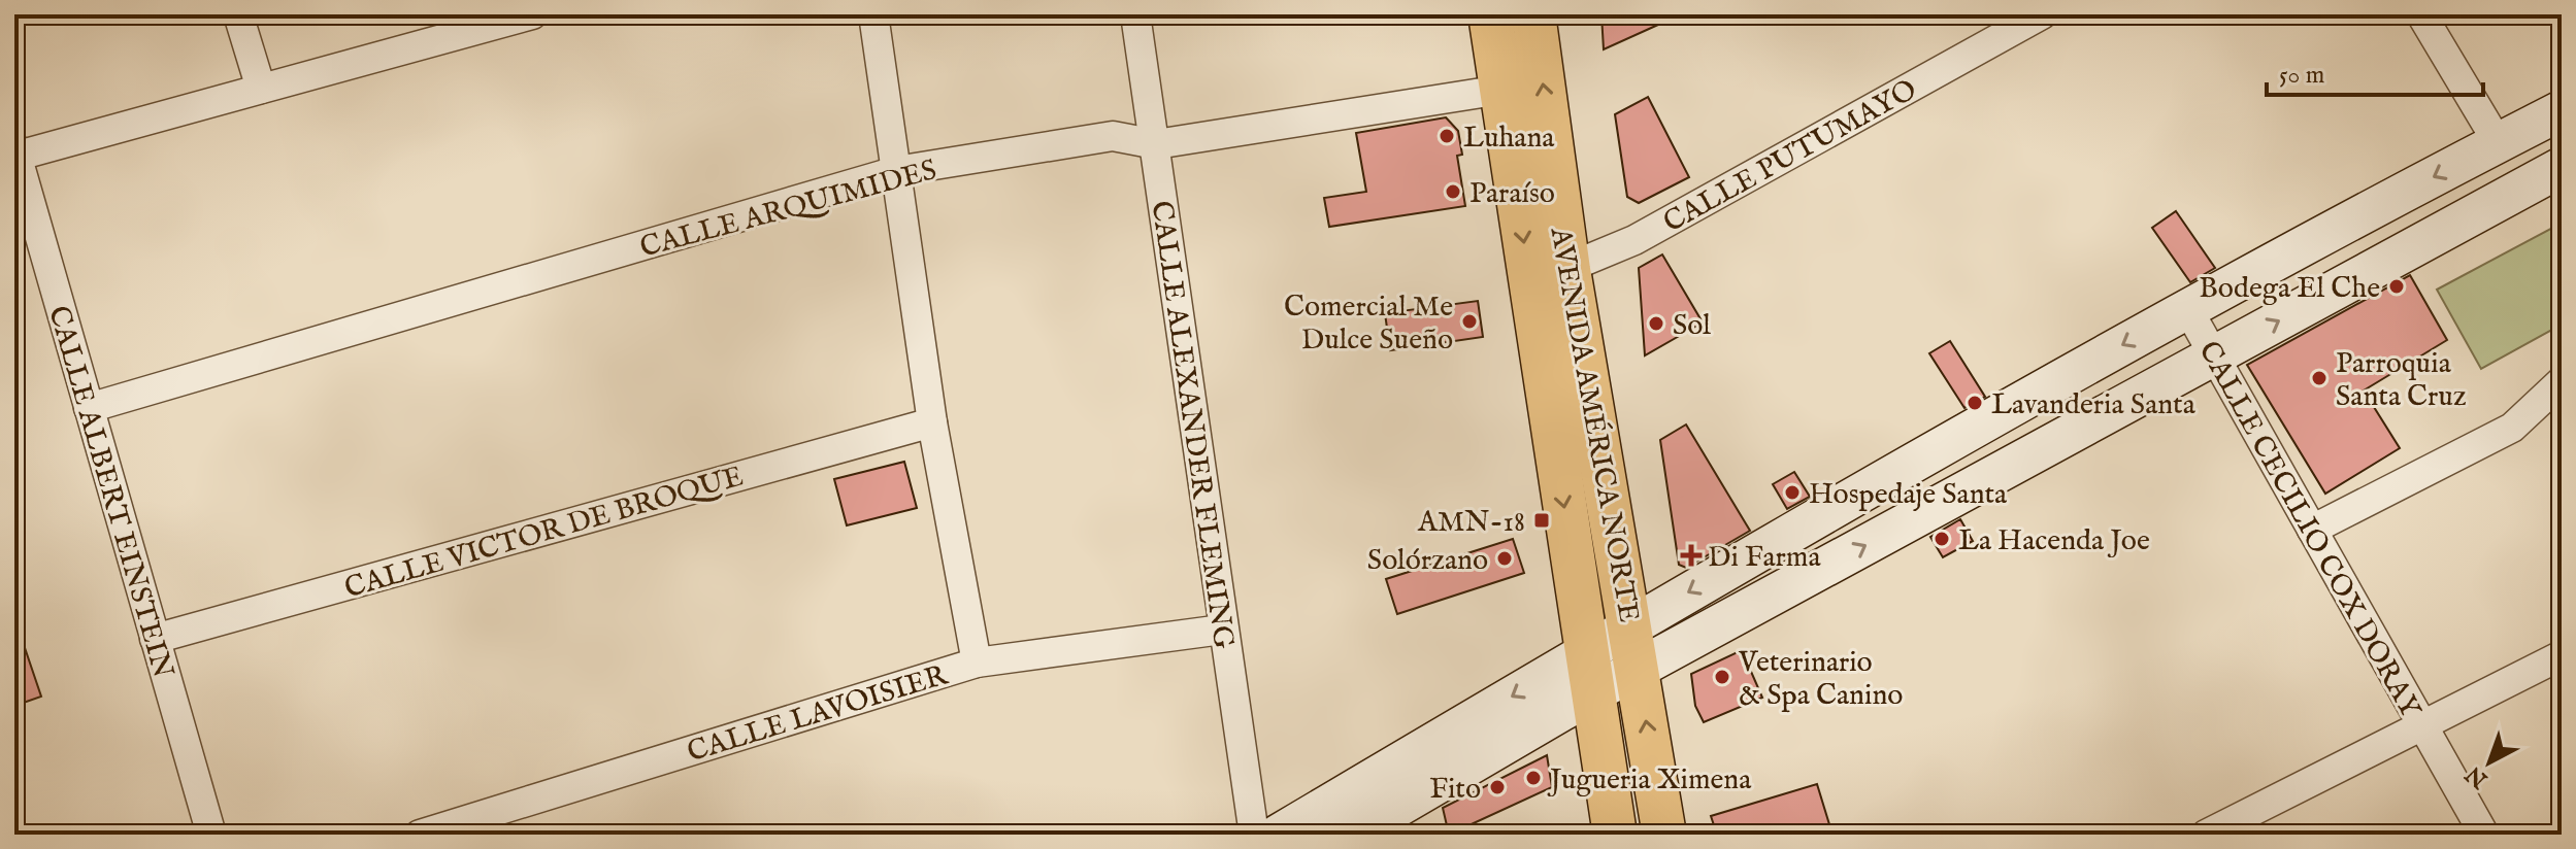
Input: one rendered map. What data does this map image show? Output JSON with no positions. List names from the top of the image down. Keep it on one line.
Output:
{"streets":{"main road":["AVENIDA AMÉRICA NORTE"],"street":["CALLE PUTUMAYO","CALLE ARQUIMIDES","CALLE ALEXANDER FLEMING","CALLE ALBERT EINSTEIN","CALLE CECILIO COX DORAY","CALLE VICTOR DE BROQUE","CALLE LAVOISIER"]},"crossings":[["CALLE PUTUMAYO","AVENIDA AMÉRICA NORTE"],["CALLE ARQUIMIDES","CALLE ALEXANDER FLEMING"],["CALLE ARQUIMIDES","AVENIDA AMÉRICA NORTE"],["CALLE ARQUIMIDES","CALLE ALBERT EINSTEIN"],["CALLE ALEXANDER FLEMING","CALLE LAVOISIER"],["CALLE ALBERT EINSTEIN","CALLE VICTOR DE BROQUE"]],"places":{"other":["Luhana","Paraíso","Bodega El Che","Comercial Me Dulce Sueño","Sol","Parroquia Santa Cruz","Lavanderia Santa","Hospedaje Santa","La Hacenda Joe","Solórzano","Veterinario & Spa Canino","Jugueria Ximena","Fito"],"transit":["AMN-18"],"health":["Di Farma"]},"scale_bar":"50 m","north":"bottom left"}
